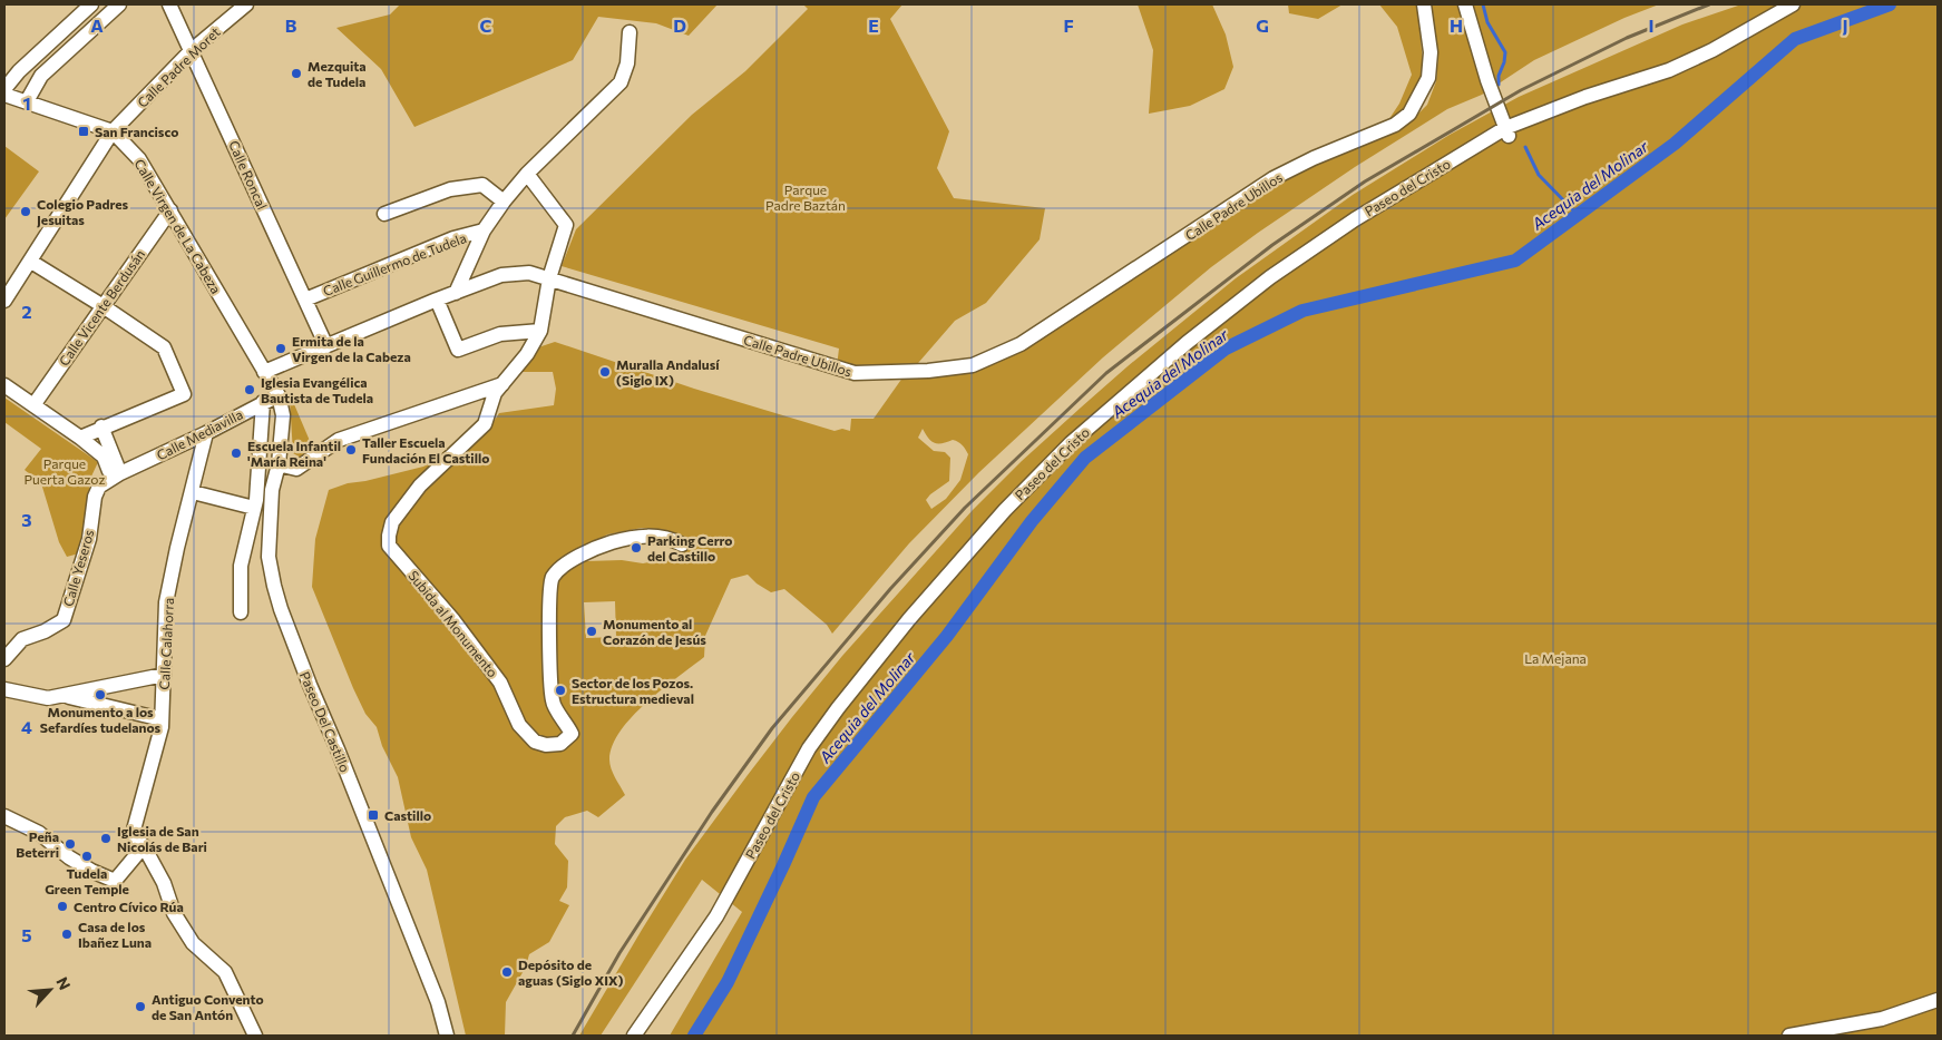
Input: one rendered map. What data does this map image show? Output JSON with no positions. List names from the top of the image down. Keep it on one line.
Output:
{"streets":{"street":["Calle Padre Moret","Calle Roncal","Paseo del Cristo","Calle Padre Ubillos","Calle Virgen de La Cabeza","Calle Guillermo de Tudela","Calle Vicente Berdusán","Calle Mediavilla","Calle Yeseros","Subida al Monumento","Calle Calahorra","Paseo Del Castillo"]},"crossings":[["Calle Padre Moret","Calle Roncal"],["Calle Padre Moret","Calle Virgen de La Cabeza"],["Calle Roncal","Calle Padre Ubillos"],["Calle Roncal","Calle Guillermo de Tudela"],["Calle Padre Ubillos","Calle Virgen de La Cabeza"],["Calle Padre Ubillos","Calle Guillermo de Tudela"],["Calle Padre Ubillos","Subida al Monumento"],["Calle Virgen de La Cabeza","Calle Vicente Berdusán"],["Calle Virgen de La Cabeza","Calle Mediavilla"],["Calle Virgen de La Cabeza","Paseo Del Castillo"],["Calle Mediavilla","Calle Yeseros"],["Calle Mediavilla","Calle Calahorra"],["Calle Mediavilla","Paseo Del Castillo"]],"water":["Acequia del Molinar"],"parks":["Parque Padre Baztán","Parque Puerta Gazoz","La Mejana"],"places":{"other":["Mezquita de Tudela","Colegio Padres Jesuitas","Ermita de la Virgen de la Cabeza","Muralla Andalusí (Siglo IX)","Iglesia Evangélica Bautista de Tudela","Taller Escuela Fundación El Castillo","Escuela Infantil 'María Reina'","Parking Cerro del Castillo","Monumento al Corazón de Jesús","Sector de los Pozos. Estructura medieval","Monumento a los Sefardíes tudelanos","Iglesia de San Nicolás de Bari","Peña Beterri","Tudela Green Temple","Centro Cívico Rúa","Casa de los Ibañez Luna","Depósito de aguas (Siglo XIX)","Antiguo Convento de San Antón"],"transit":["San Francisco","Castillo"]},"north":"top right","grid":{"columns":["A","B","C","D","E","F","G","H","I","J"],"rows":["1","2","3","4","5"]}}
